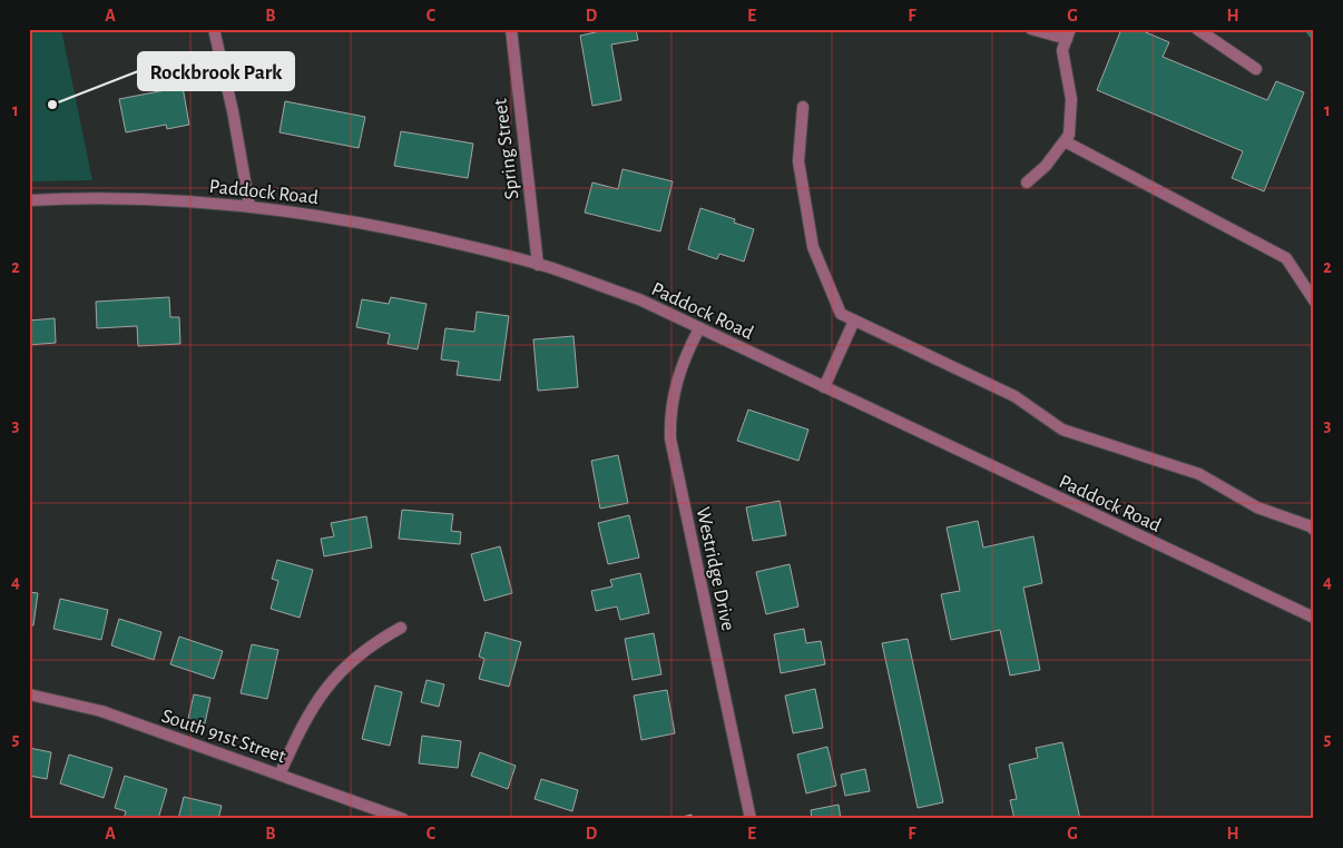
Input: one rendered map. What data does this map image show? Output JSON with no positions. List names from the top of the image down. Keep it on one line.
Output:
{"streets":{"street":["Spring Street","Paddock Road","Westridge Drive","South 91st Street"]},"crossings":[["Spring Street","Paddock Road"],["Paddock Road","Westridge Drive"]],"places":["Rockbrook Park"],"grid":{"columns":["A","B","C","D","E","F","G","H"],"rows":["1","2","3","4","5"]}}
